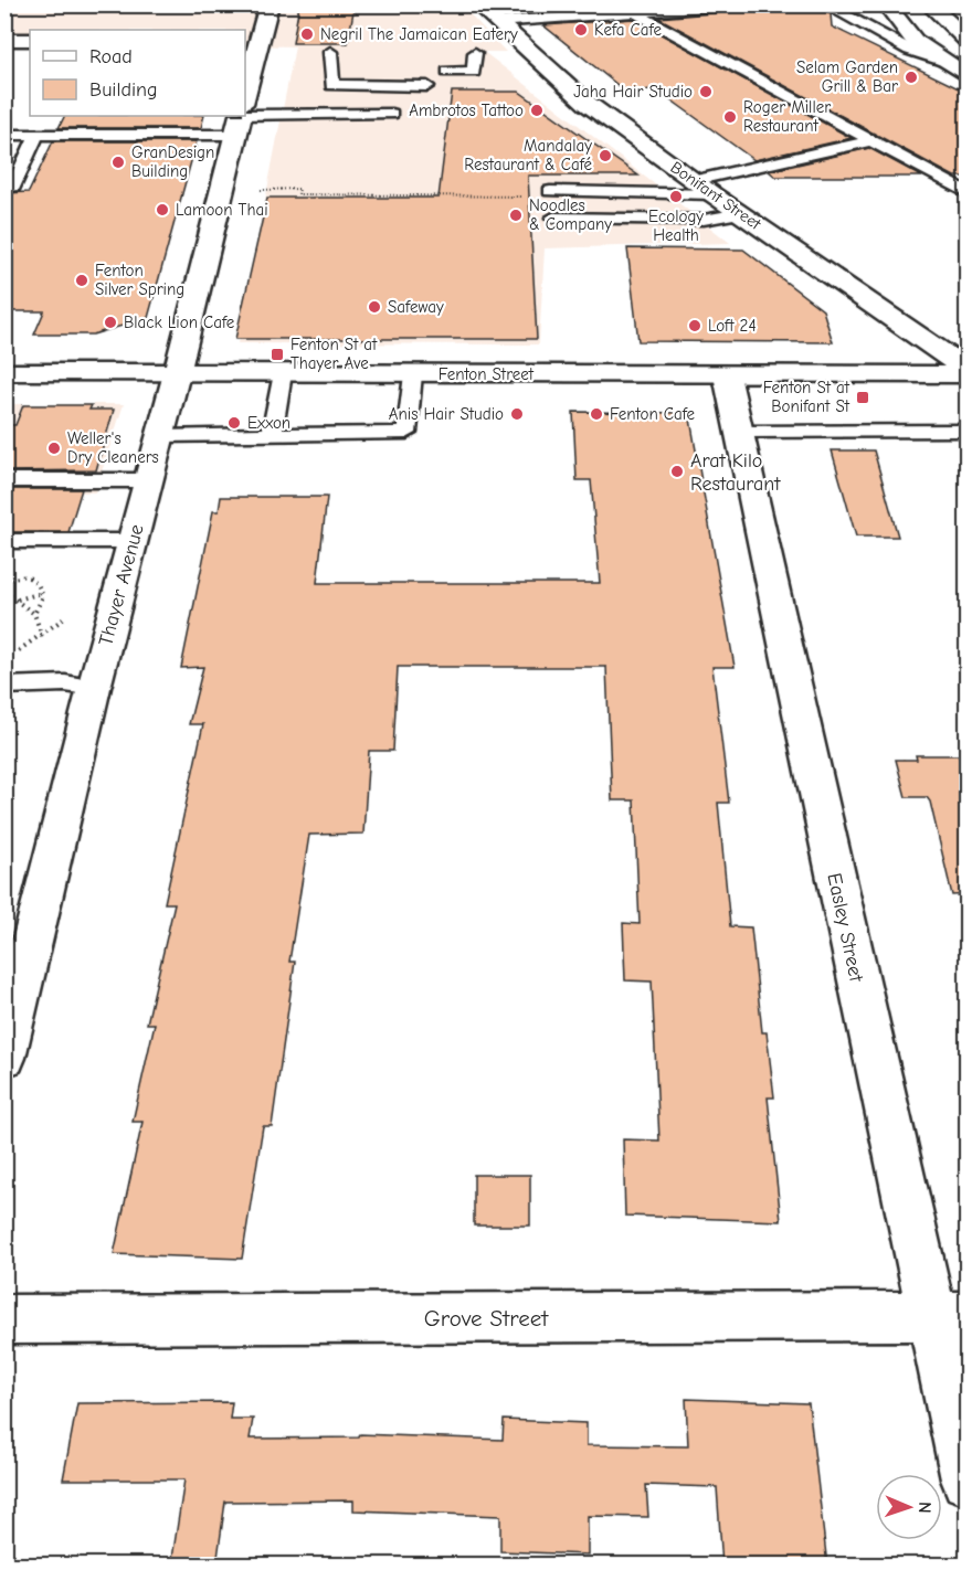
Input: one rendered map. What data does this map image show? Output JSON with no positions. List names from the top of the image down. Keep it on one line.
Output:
{"streets":{"street":["Bonifant Street","Fenton Street","Thayer Avenue","Easley Street","Grove Street"]},"crossings":[["Fenton Street","Thayer Avenue"],["Fenton Street","Easley Street"],["Easley Street","Grove Street"]],"places":{"other":["Kefa Cafe","Negril The Jamaican Eatery","Selam Garden Grill & Bar","Jaha Hair Studio","Ambrotos Tattoo","Roger Miller Restaurant","Mandalay Restaurant & Café","GranDesign Building","Ecology Health","Lamoon Thai","Noodles & Company","Fenton Silver Spring","Safeway","Black Lion Cafe","Loft 24","Anis Hair Studio","Fenton Cafe","Exxon","Weller's Dry Cleaners","Arat Kilo Restaurant"],"transit":["Fenton St at Thayer Ave","Fenton St at Bonifant St"]},"legend":["Road","Building"],"north":"right"}
